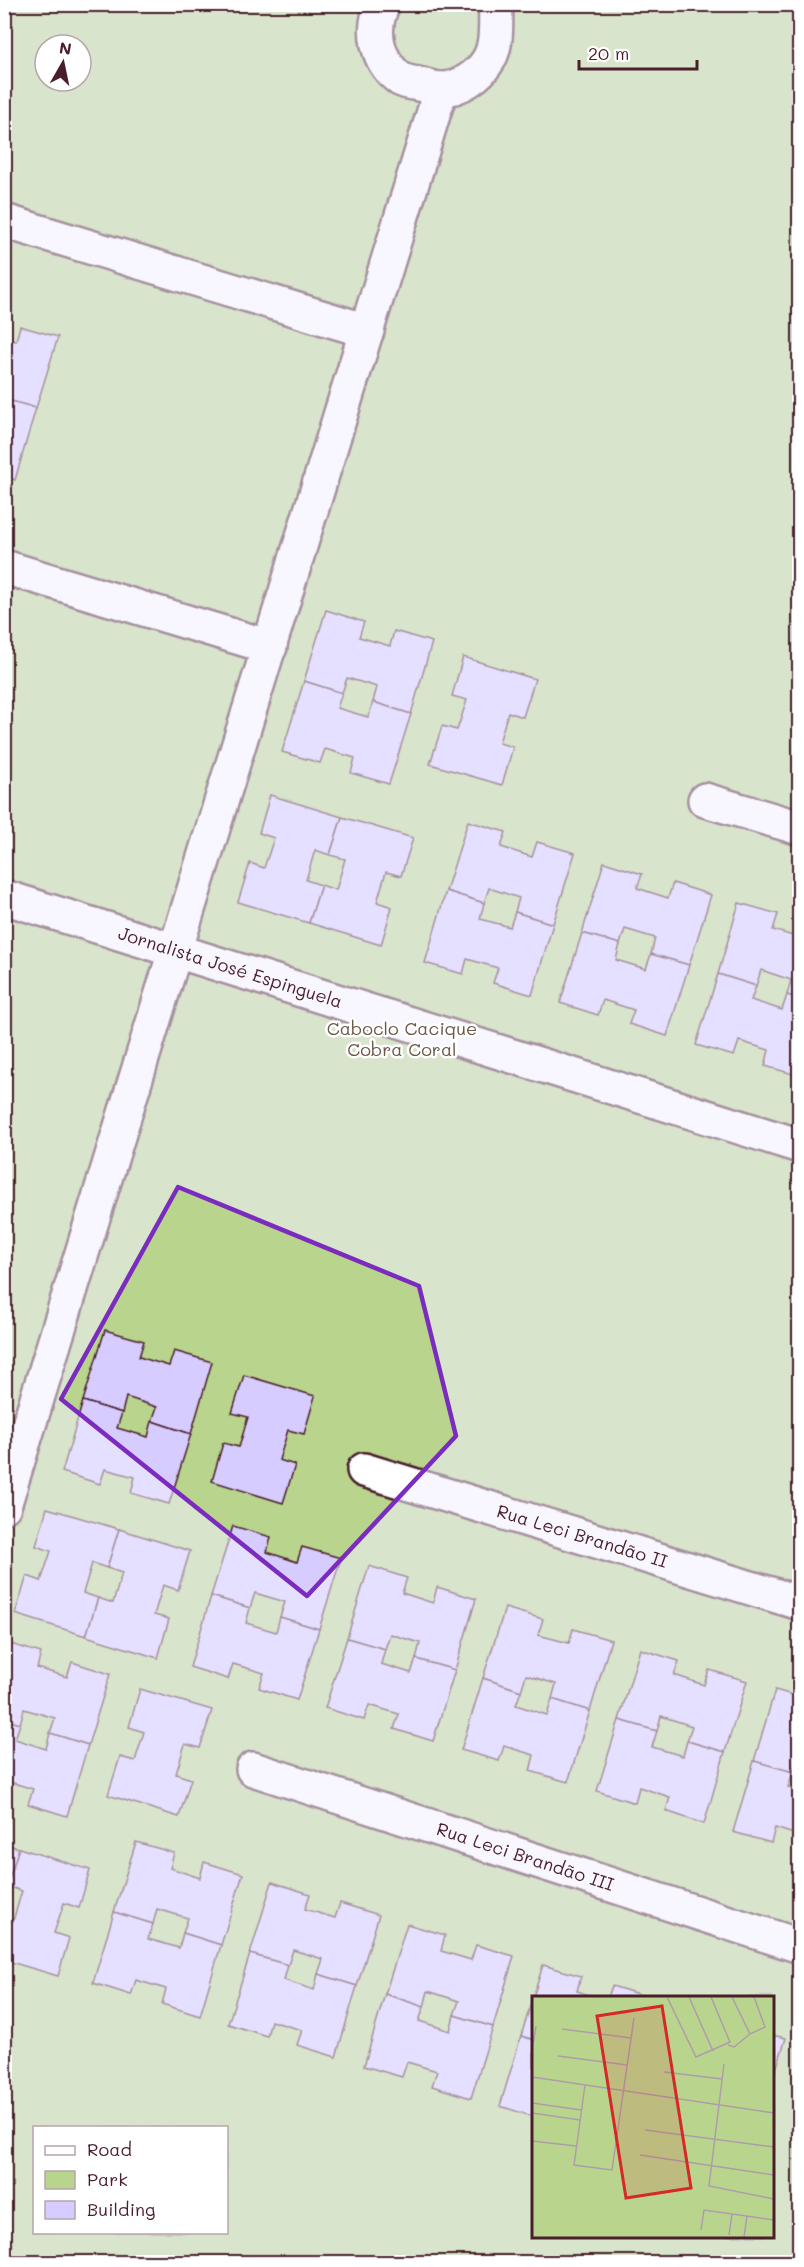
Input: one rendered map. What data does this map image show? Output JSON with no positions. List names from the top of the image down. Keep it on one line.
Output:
{"streets":{"street":["Jornalista José Espinguela","Rua Leci Brandão II","Rua Leci Brandão III"]},"parks":["Caboclo Cacique Cobra Coral"],"legend":["Road","Park","Building"],"scale_bar":"20 m","north":"top"}
